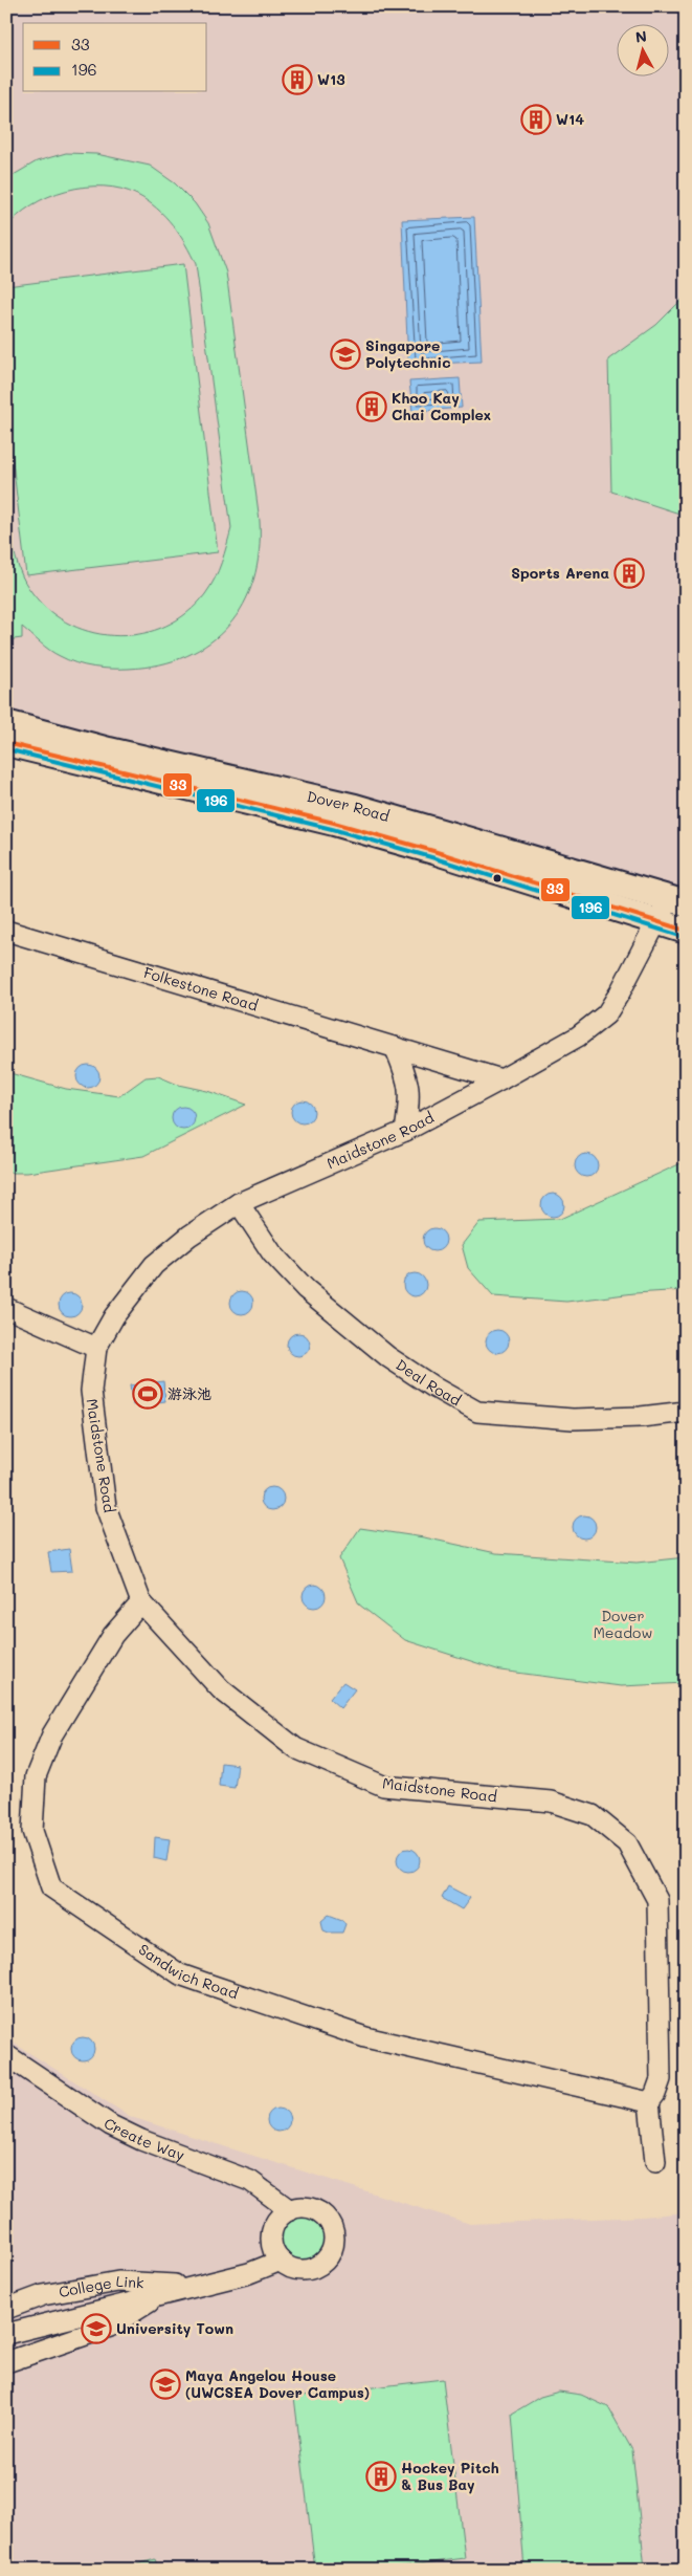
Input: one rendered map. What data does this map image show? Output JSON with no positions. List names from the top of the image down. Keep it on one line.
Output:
{"streets":{"street":["Dover Road","Folkestone Road","Maidstone Road","Deal Road","Sandwich Road","Create Way","College Link"]},"crossings":[["Dover Road","Maidstone Road"],["Folkestone Road","Maidstone Road"],["Maidstone Road","Deal Road"],["Maidstone Road","Sandwich Road"]],"parks":["Dover Meadow"],"places":{"building":["W13","W14","Khoo Kay Chai Complex","Sports Arena","Hockey Pitch & Bus Bay"],"school or university":["Singapore Polytechnic","University Town","Maya Angelou House (UWCSEA Dover Campus)"],"sports":["游泳池"]},"lines":["transit line 33","transit line 196"],"legend":["33","196"],"north":"top"}
